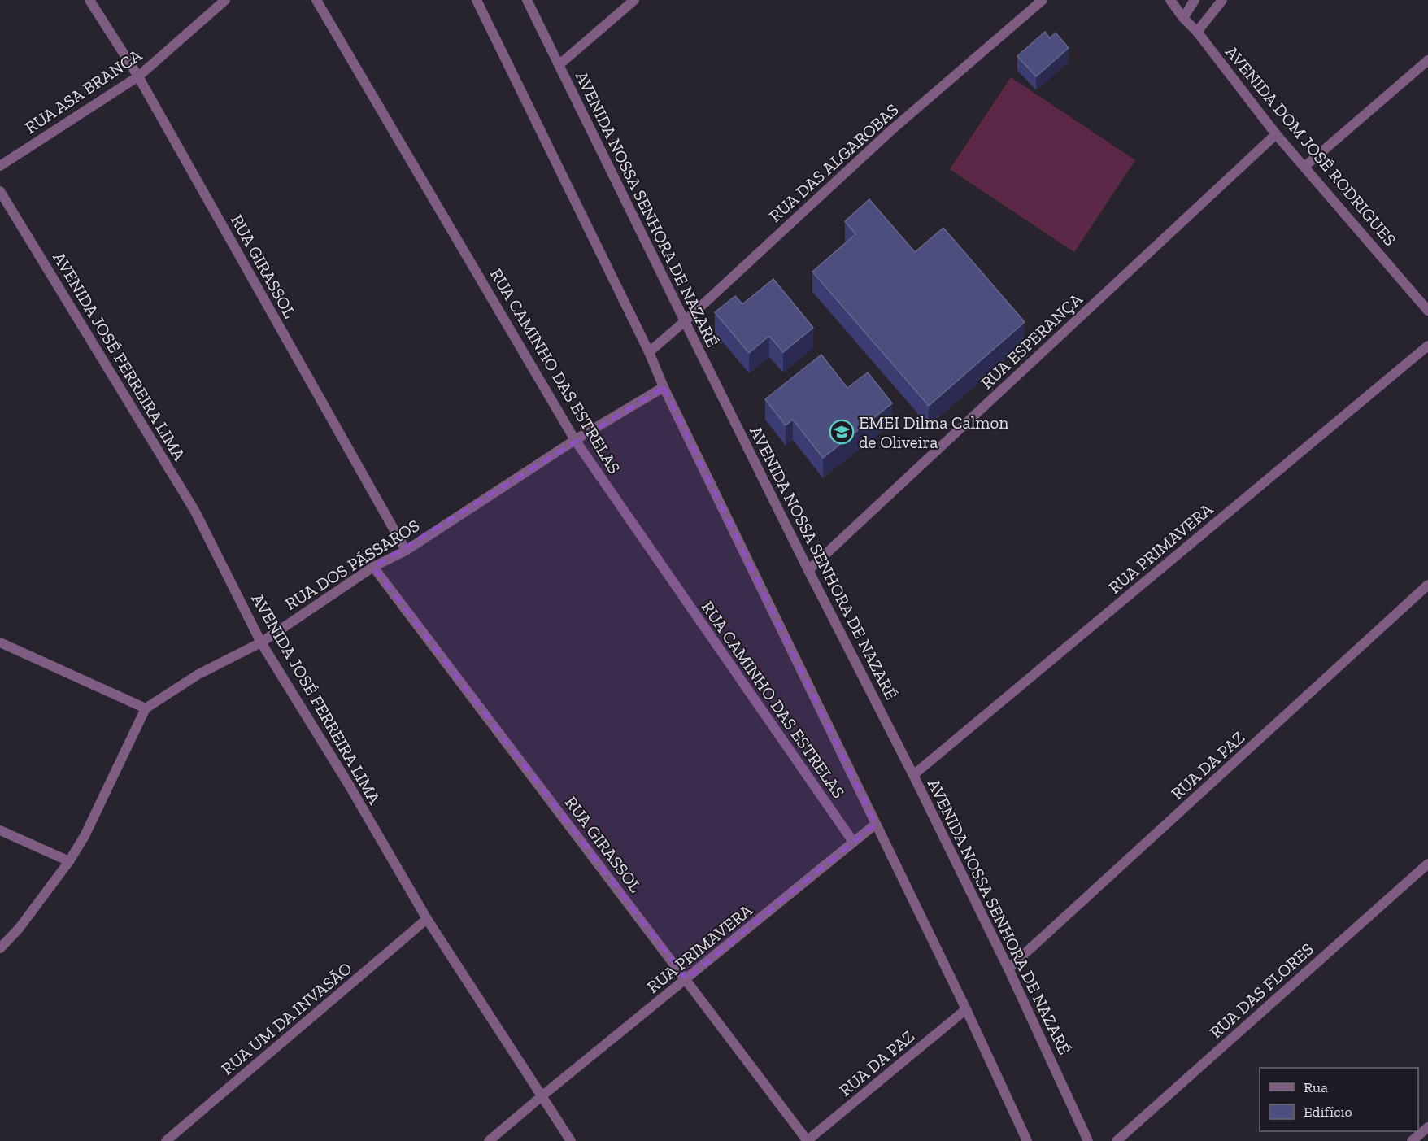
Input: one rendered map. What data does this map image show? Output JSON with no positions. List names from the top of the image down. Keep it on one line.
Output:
{"streets":{"street":["RUA ASA BRANCA","AVENIDA DOM JOSÉ RODRIGUES","RUA DAS ALGAROBAS","AVENIDA NOSSA SENHORA DE NAZARÉ","RUA GIRASSOL","RUA ESPERANÇA","AVENIDA JOSÉ FERREIRA LIMA","RUA CAMINHO DAS ESTRELAS","RUA PRIMAVERA","RUA DOS PÁSSAROS","RUA DA PAZ","RUA DAS FLORES","RUA UM DA INVASÃO"]},"crossings":[["RUA ASA BRANCA","RUA GIRASSOL"],["AVENIDA DOM JOSÉ RODRIGUES","RUA ESPERANÇA"],["RUA DAS ALGAROBAS","AVENIDA NOSSA SENHORA DE NAZARÉ"],["AVENIDA NOSSA SENHORA DE NAZARÉ","RUA ESPERANÇA"],["AVENIDA NOSSA SENHORA DE NAZARÉ","RUA PRIMAVERA"],["AVENIDA NOSSA SENHORA DE NAZARÉ","RUA DA PAZ"],["RUA GIRASSOL","RUA PRIMAVERA"],["RUA GIRASSOL","RUA DOS PÁSSAROS"],["RUA GIRASSOL","RUA DA PAZ"],["AVENIDA JOSÉ FERREIRA LIMA","RUA PRIMAVERA"],["AVENIDA JOSÉ FERREIRA LIMA","RUA DOS PÁSSAROS"],["AVENIDA JOSÉ FERREIRA LIMA","RUA UM DA INVASÃO"],["RUA CAMINHO DAS ESTRELAS","RUA PRIMAVERA"],["RUA CAMINHO DAS ESTRELAS","RUA DOS PÁSSAROS"]],"places":{"school or university":["EMEI Dilma Calmon de Oliveira"]},"legend":["Rua","Edifício"]}
